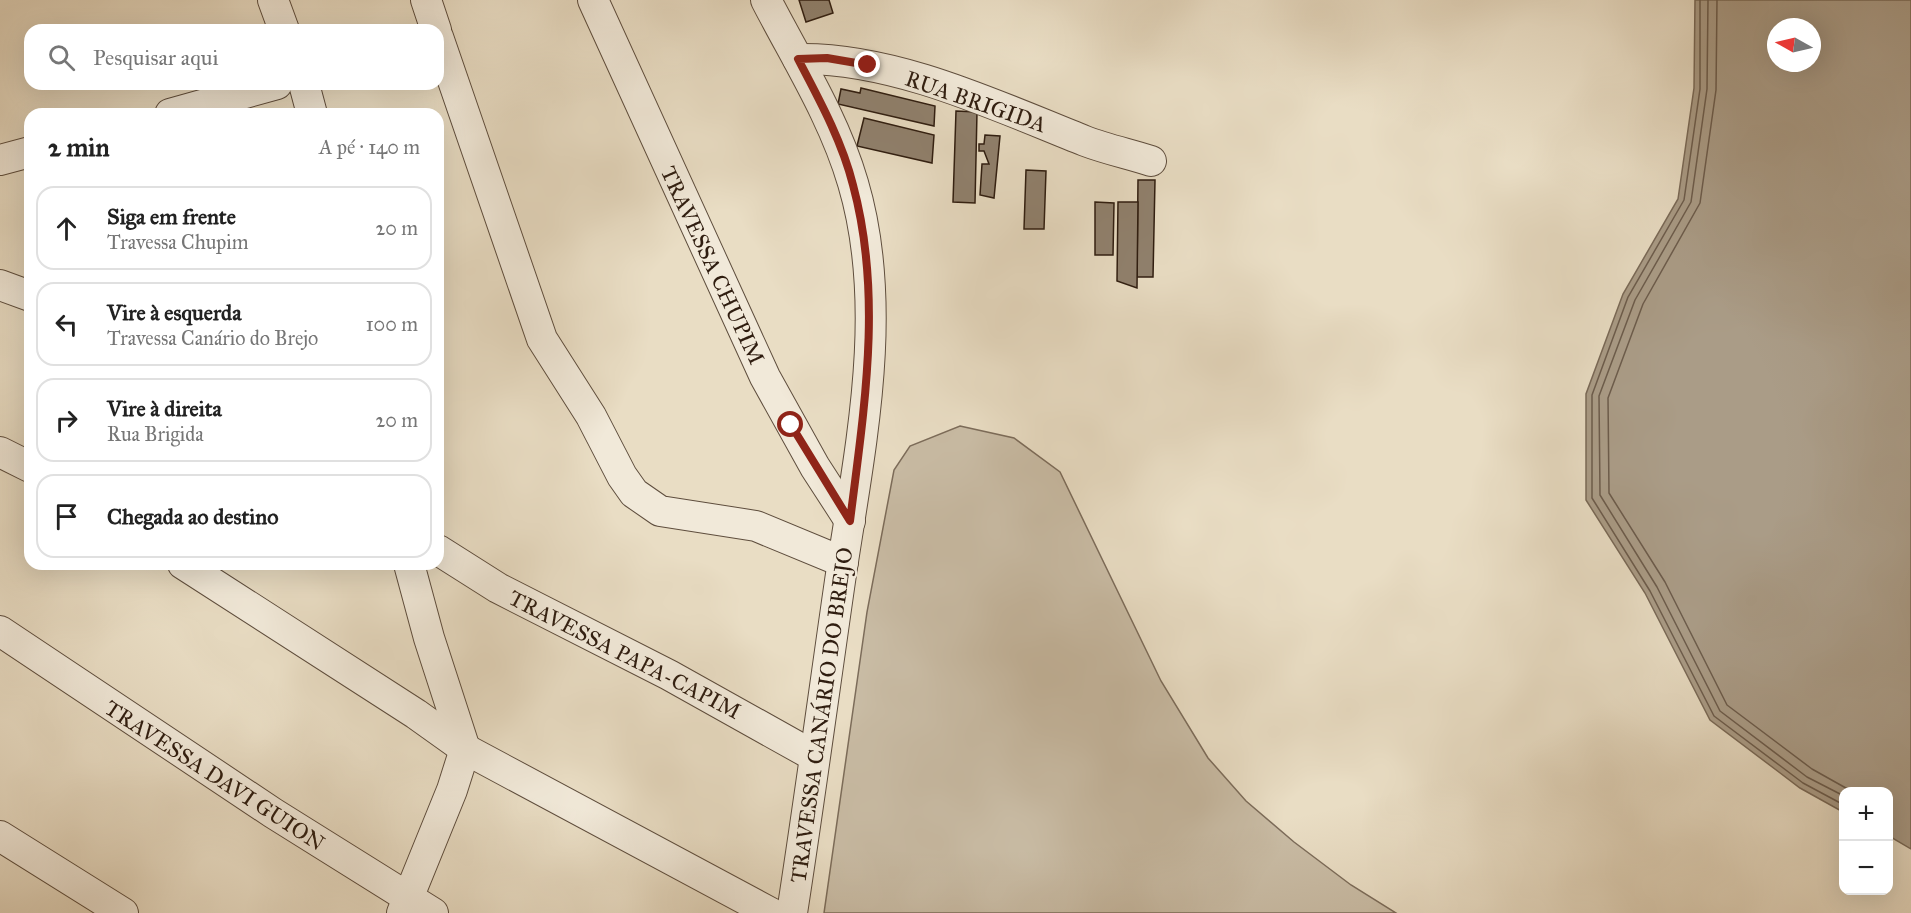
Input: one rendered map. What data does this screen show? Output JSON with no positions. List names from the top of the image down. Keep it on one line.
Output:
{"streets":{"street":["RUA BRIGIDA","TRAVESSA CHUPIM","TRAVESSA PAPA-CAPIM","TRAVESSA CANÁRIO DO BREJO","TRAVESSA DAVI GUION"]},"crossings":[["RUA BRIGIDA","TRAVESSA CANÁRIO DO BREJO"],["TRAVESSA CHUPIM","TRAVESSA CANÁRIO DO BREJO"],["TRAVESSA PAPA-CAPIM","TRAVESSA CANÁRIO DO BREJO"]],"north":"left","page":{"search":"Pesquisar aqui","heading":["2 min","A pé · 140 m"],"list":[["Siga em frente","Travessa Chupim","20 m"],["Vire à esquerda","Travessa Canário do Brejo","100 m"],["Vire à direita","Rua Brigida","20 m"],"Chegada ao destino"],"map_buttons":["+","−"]}}
